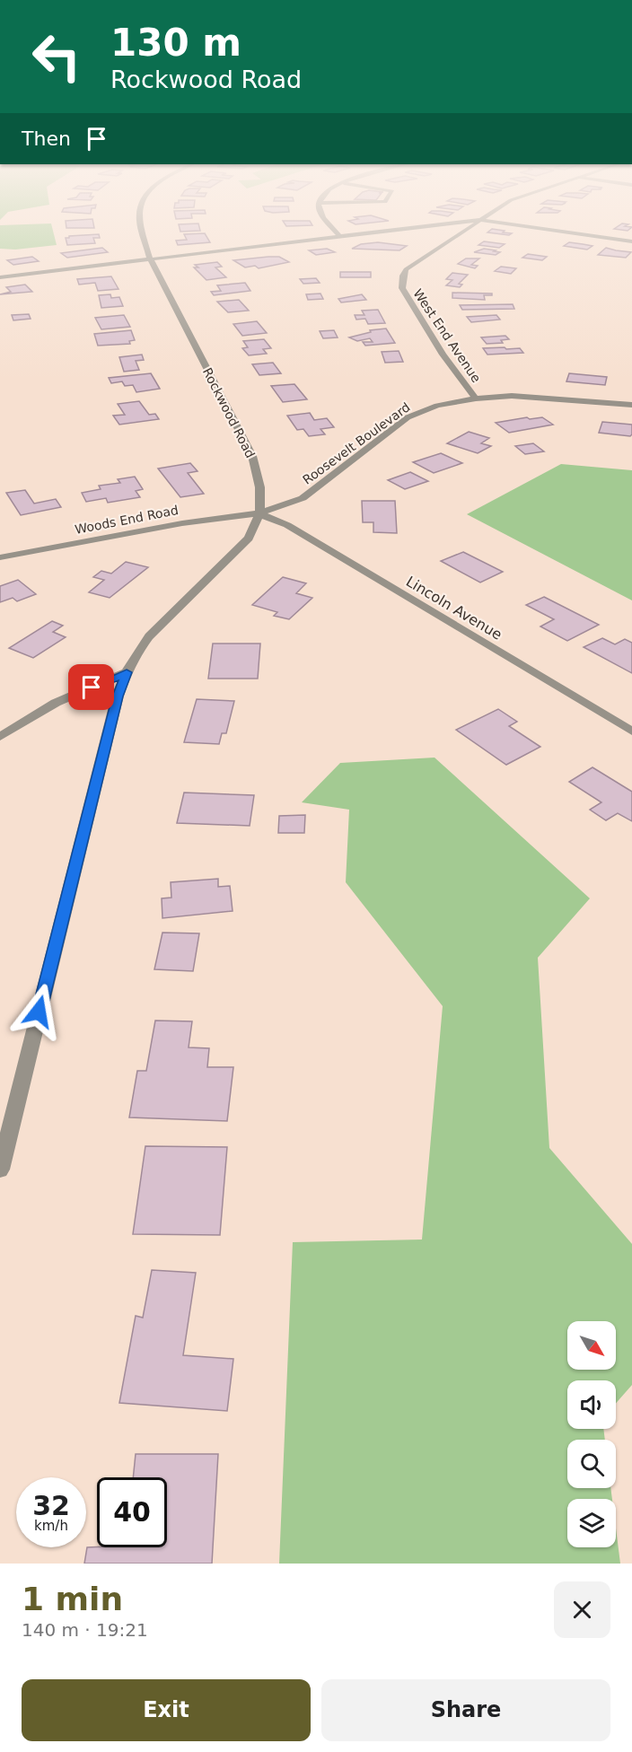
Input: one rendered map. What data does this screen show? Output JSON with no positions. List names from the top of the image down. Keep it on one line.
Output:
{"streets":{"street":["West End Avenue","Rockwood Road","Roosevelt Boulevard","Woods End Road","Lincoln Avenue"]},"crossings":[["West End Avenue","Roosevelt Boulevard"],["Rockwood Road","Roosevelt Boulevard"],["Rockwood Road","Woods End Road"],["Rockwood Road","Lincoln Avenue"],["Roosevelt Boulevard","Woods End Road"],["Roosevelt Boulevard","Lincoln Avenue"],["Woods End Road","Lincoln Avenue"]],"north":"bottom right","page":{"turn":["130 m","Rockwood Road"],"then":"Then","speed":"32 km/h","limit":"40","heading":["1 min","140 m · 19:21"],"buttons":["Exit","Share"]}}
